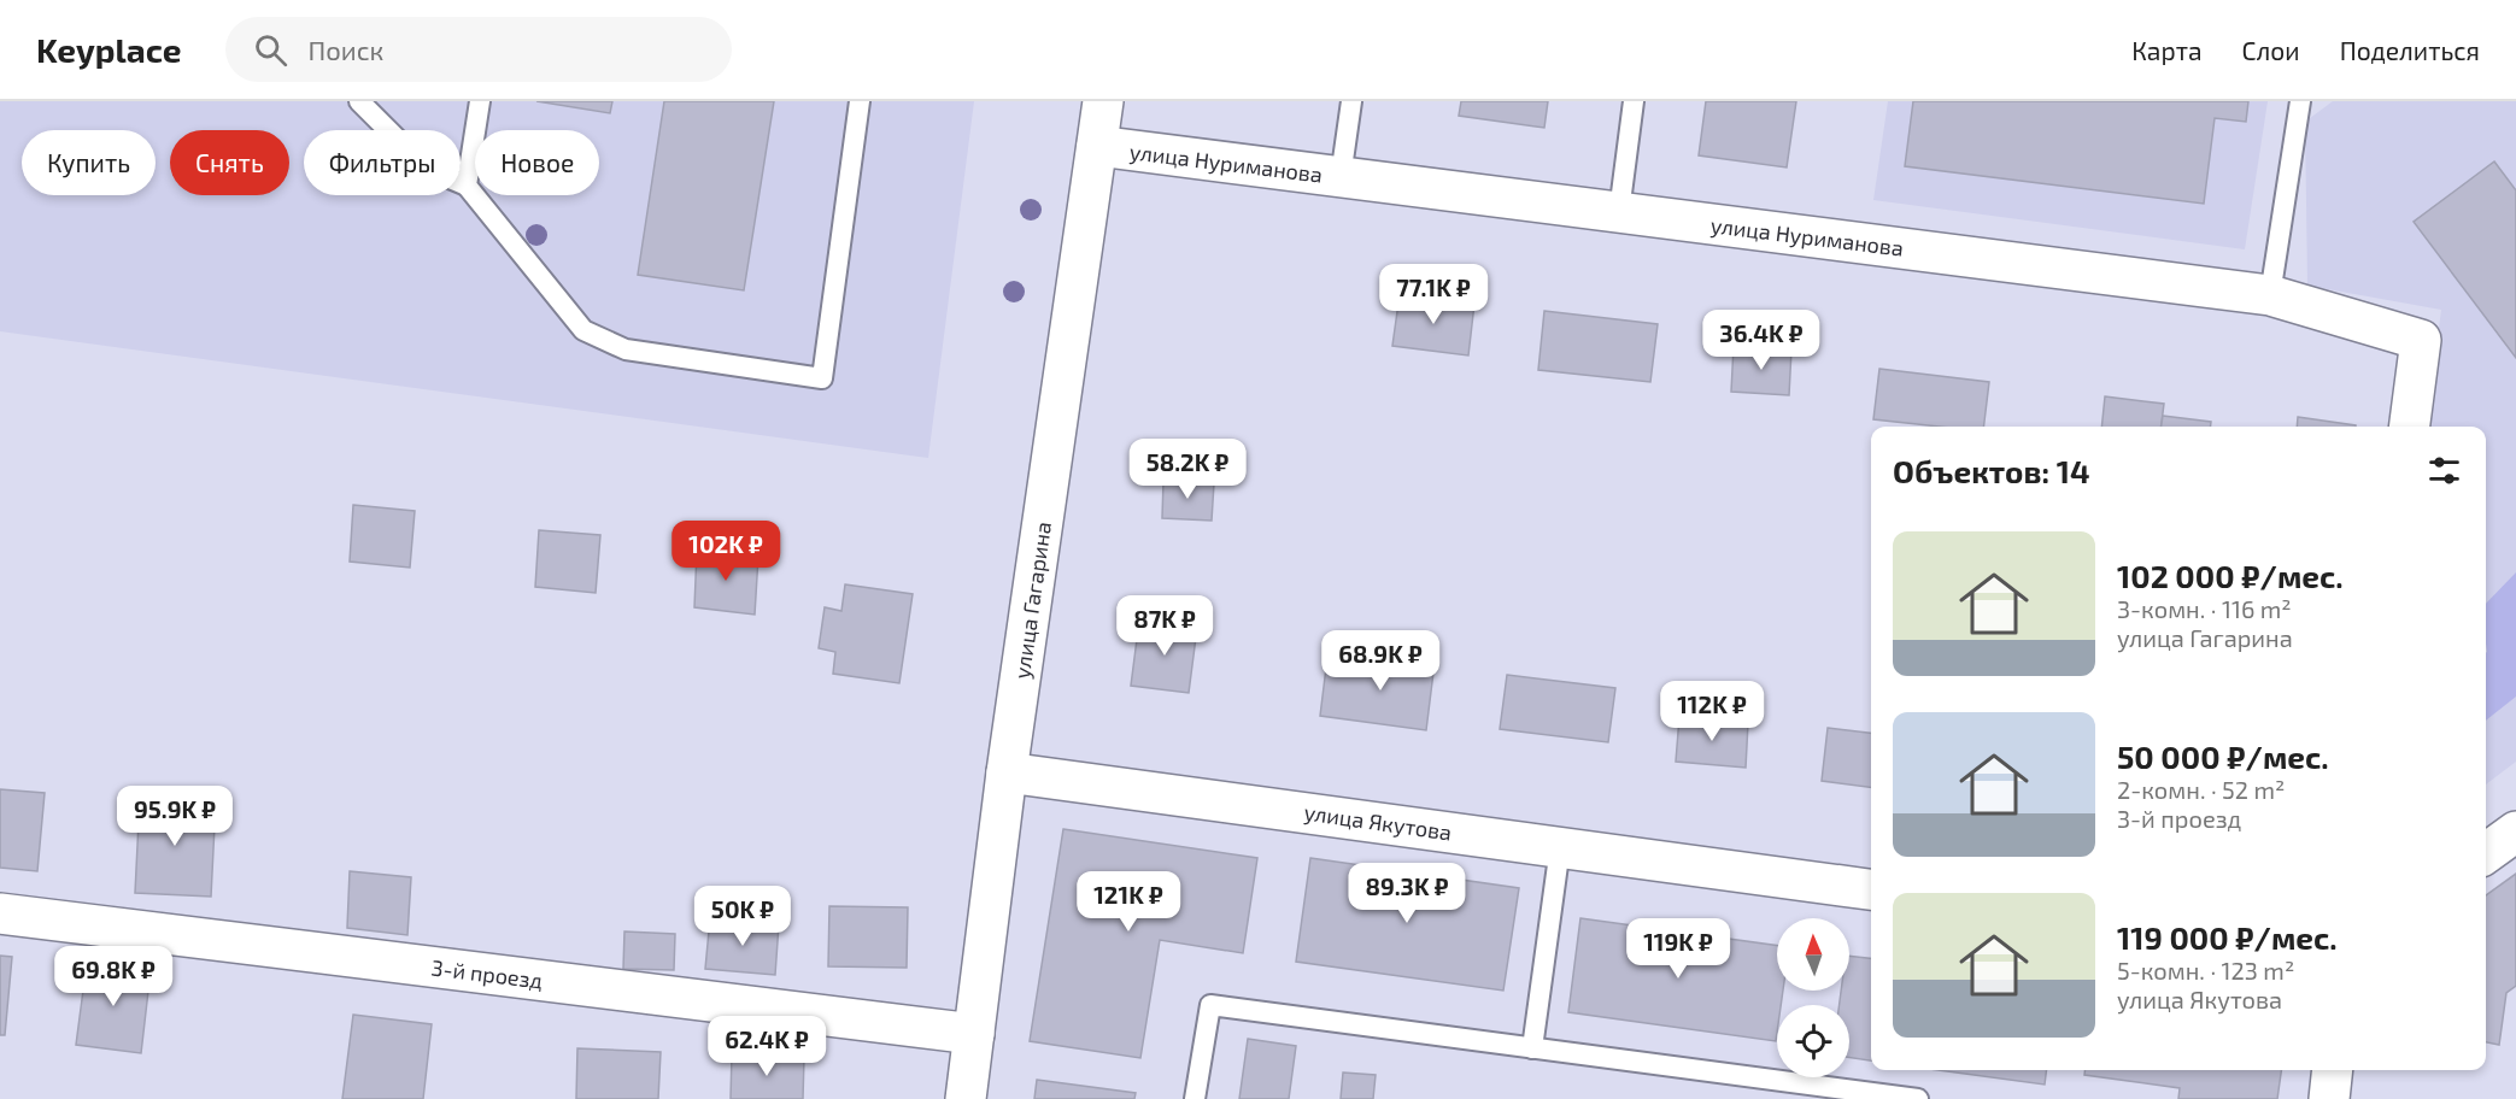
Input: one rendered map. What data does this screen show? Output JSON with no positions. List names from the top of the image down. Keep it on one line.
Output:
{"streets":{"street":["улица Нуриманова","улица Гагарина","улица Якутова","3-й проезд"]},"crossings":[["улица Нуриманова","улица Гагарина"],["улица Гагарина","улица Якутова"],["улица Гагарина","3-й проезд"]],"north":"top","page":{"header":"Keyplace","search":"Поиск","nav":["Карта","Слои","Поделиться"],"chip":["Купить","Снять","Фильтры","Новое"],"price":["77.1K ₽","36.4K ₽","58.2K ₽","102K ₽","87K ₽","68.9K ₽","112K ₽","95.9K ₽","89.3K ₽","121K ₽","50K ₽","119K ₽","69.8K ₽","62.4K ₽"],"heading":"Объектов: 14","list":[{"name":"102 000 ₽/мес.","note":"3-комн. · 116 m² · улица Гагарина"},{"name":"50 000 ₽/мес.","note":"2-комн. · 52 m² · 3-й проезд"},{"name":"119 000 ₽/мес.","note":"5-комн. · 123 m² · улица Якутова"}]}}
